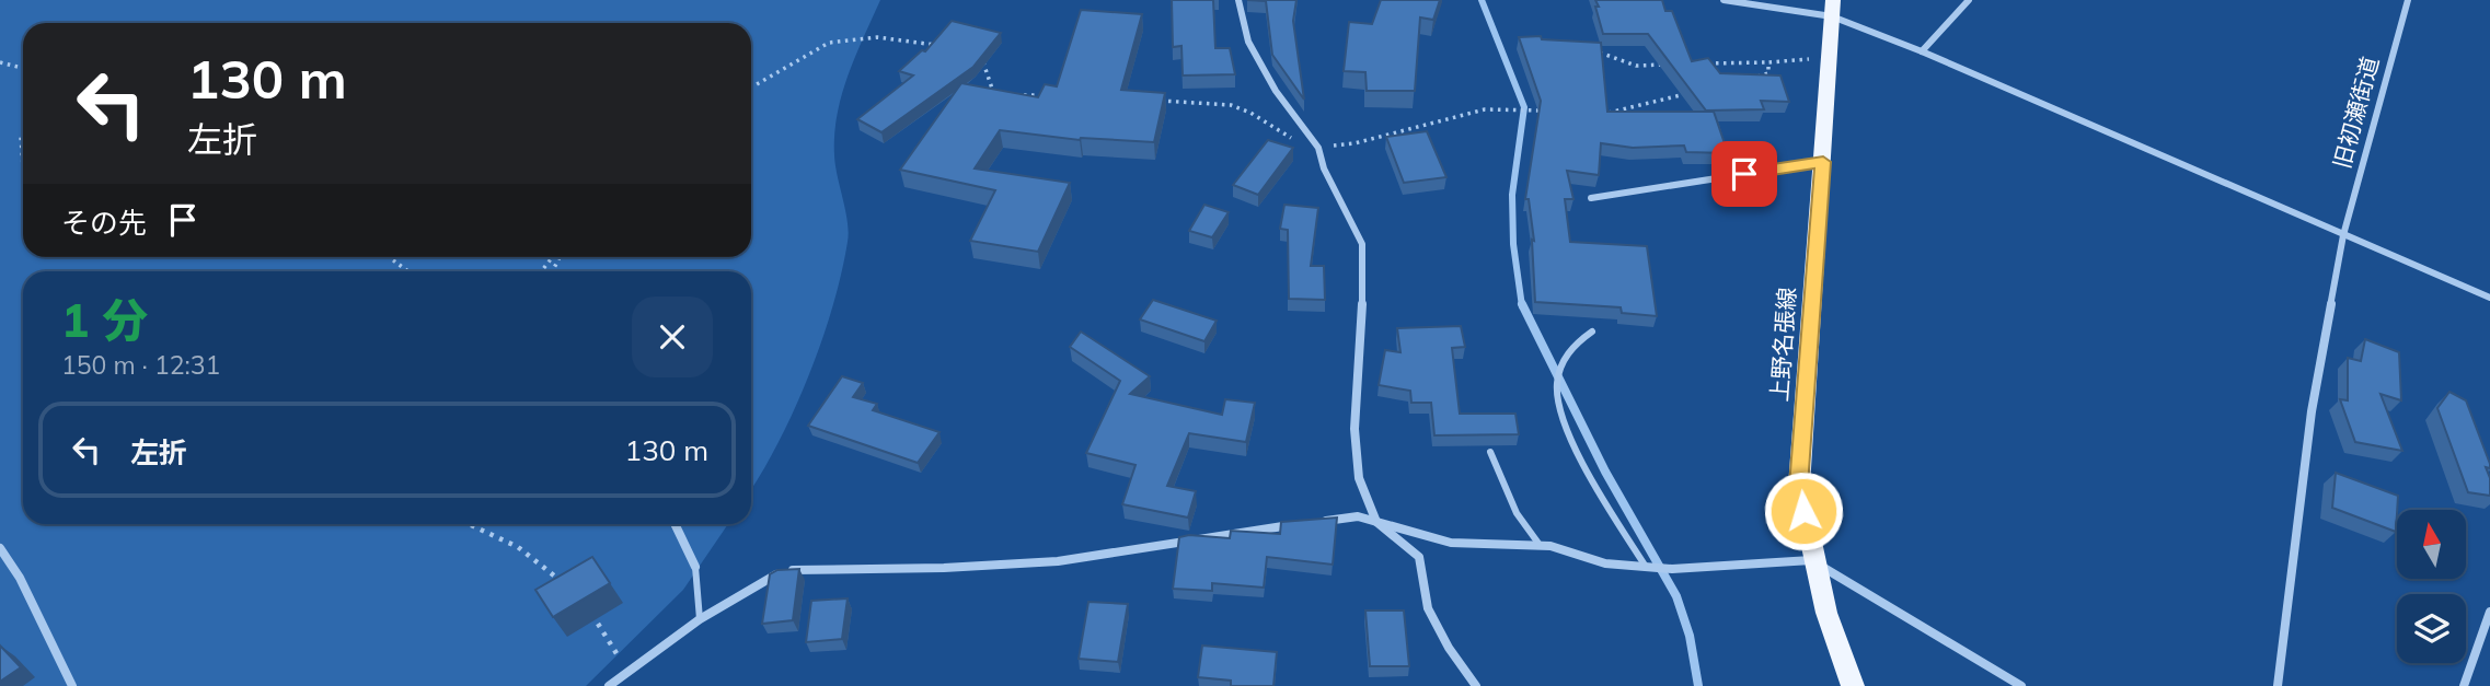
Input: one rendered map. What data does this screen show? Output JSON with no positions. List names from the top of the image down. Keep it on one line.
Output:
{"streets":{"main road":["上野名張線"],"street":["旧初瀬街道"]},"north":"top","page":{"turn":["130 m","左折"],"then":"その先","heading":["1 分","150 m · 12:31"],"list":[{"name":"左折","value":"130 m"}]}}
